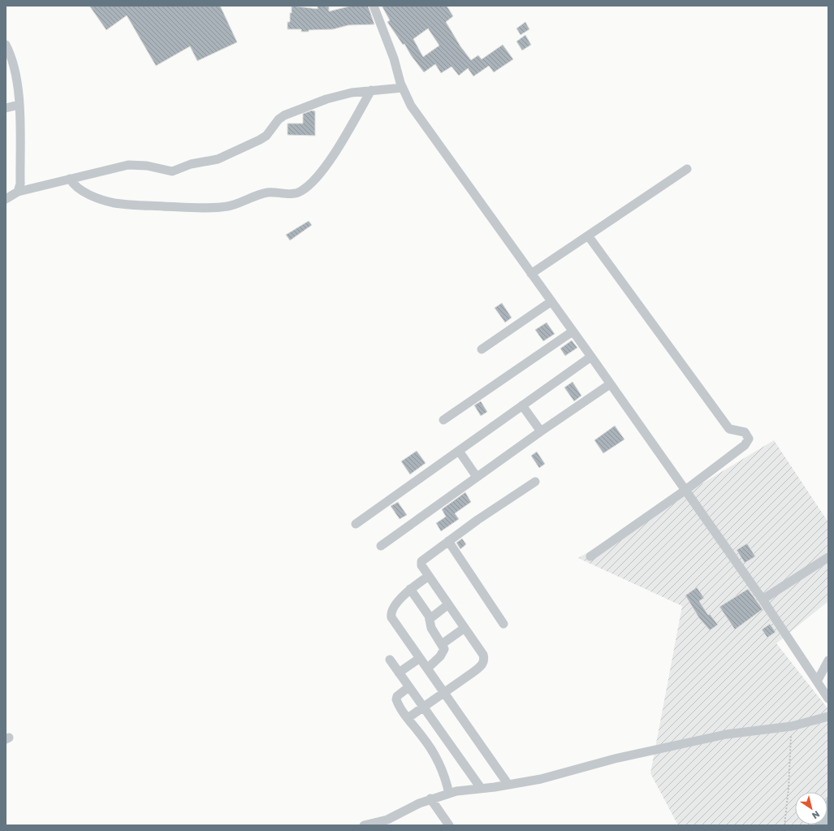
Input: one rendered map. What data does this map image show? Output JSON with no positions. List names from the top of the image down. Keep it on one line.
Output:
{"north":"bottom right"}
